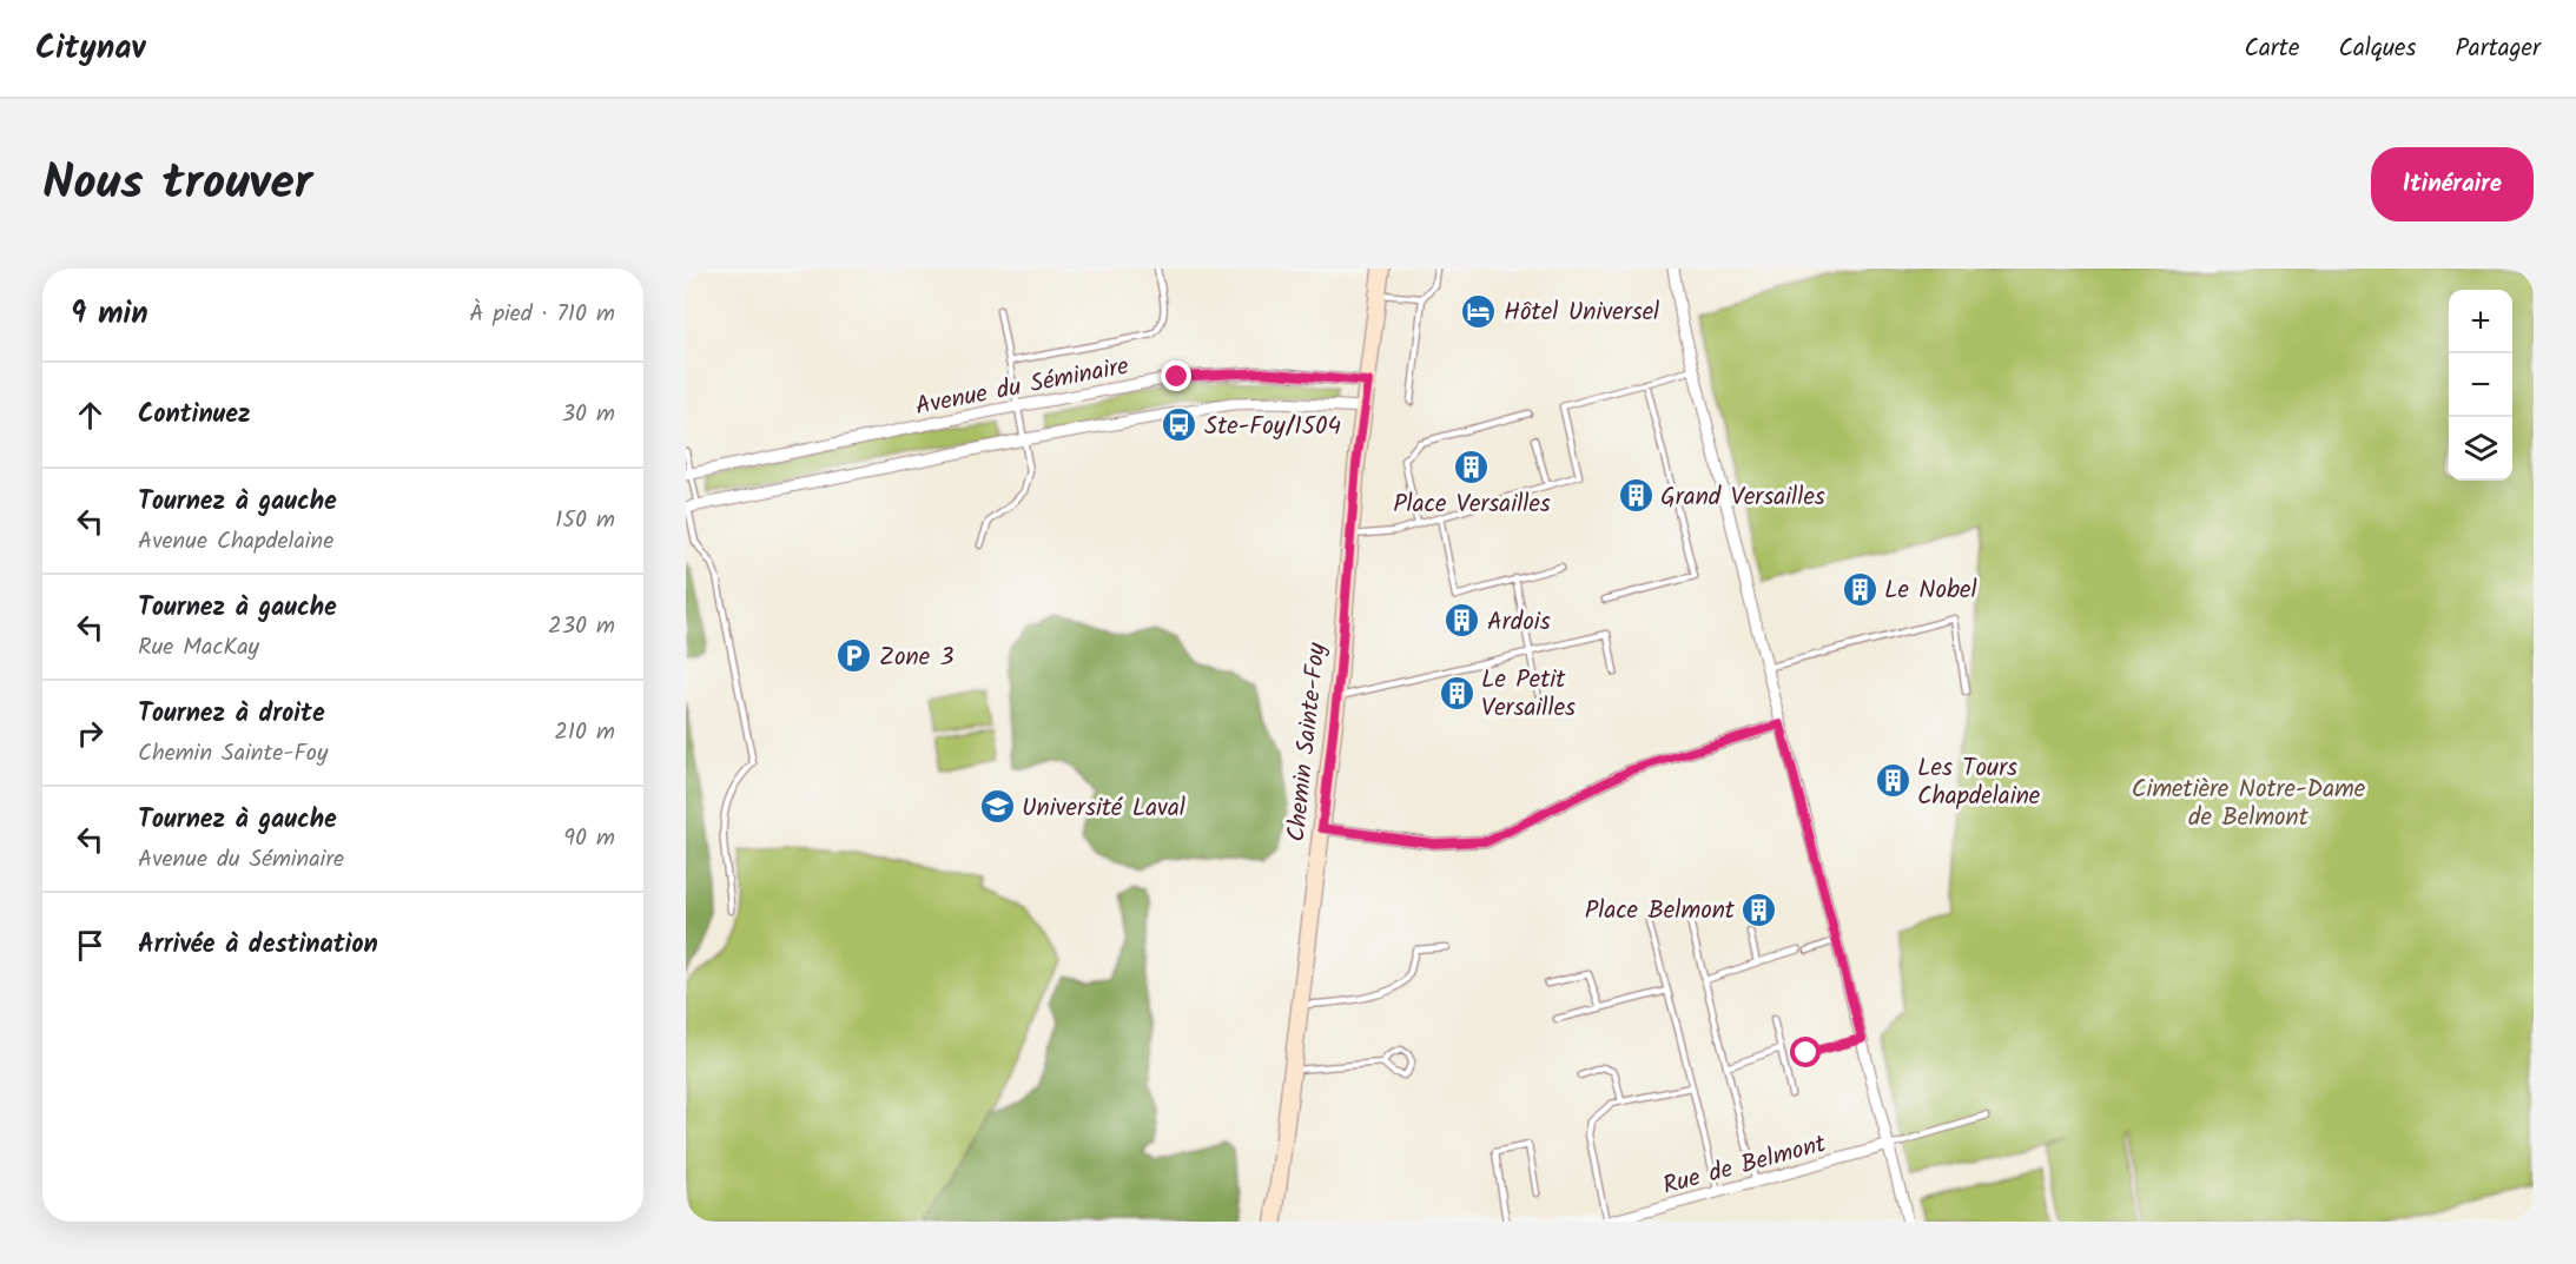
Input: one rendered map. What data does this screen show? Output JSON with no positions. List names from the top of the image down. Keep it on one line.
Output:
{"streets":{"main road":["Chemin Sainte-Foy"],"street":["Avenue du Séminaire","Rue de Belmont"]},"crossings":[["Avenue du Séminaire","Chemin Sainte-Foy"]],"parks":["Cimetière Notre-Dame de Belmont"],"places":{"hotel":["Hôtel Universel"],"bus stop":["Ste-Foy/1504"],"building":["Place Versailles","Grand Versailles","Le Nobel","Ardois","Le Petit Versailles","Les Tours Chapdelaine","Place Belmont"],"parking":["Zone 3"],"school or university":["Université Laval"]},"page":{"header":"Citynav","nav":["Carte","Calques","Partager"],"title":"Nous trouver","buttons":"Itinéraire","heading":["9 min","À pied · 710 m"],"map_buttons":["+","−"],"list":[["Continuez","30 m"],["Tournez à gauche","Avenue Chapdelaine","150 m"],["Tournez à gauche","Rue MacKay","230 m"],["Tournez à droite","Chemin Sainte-Foy","210 m"],["Tournez à gauche","Avenue du Séminaire","90 m"],"Arrivée à destination"]}}
